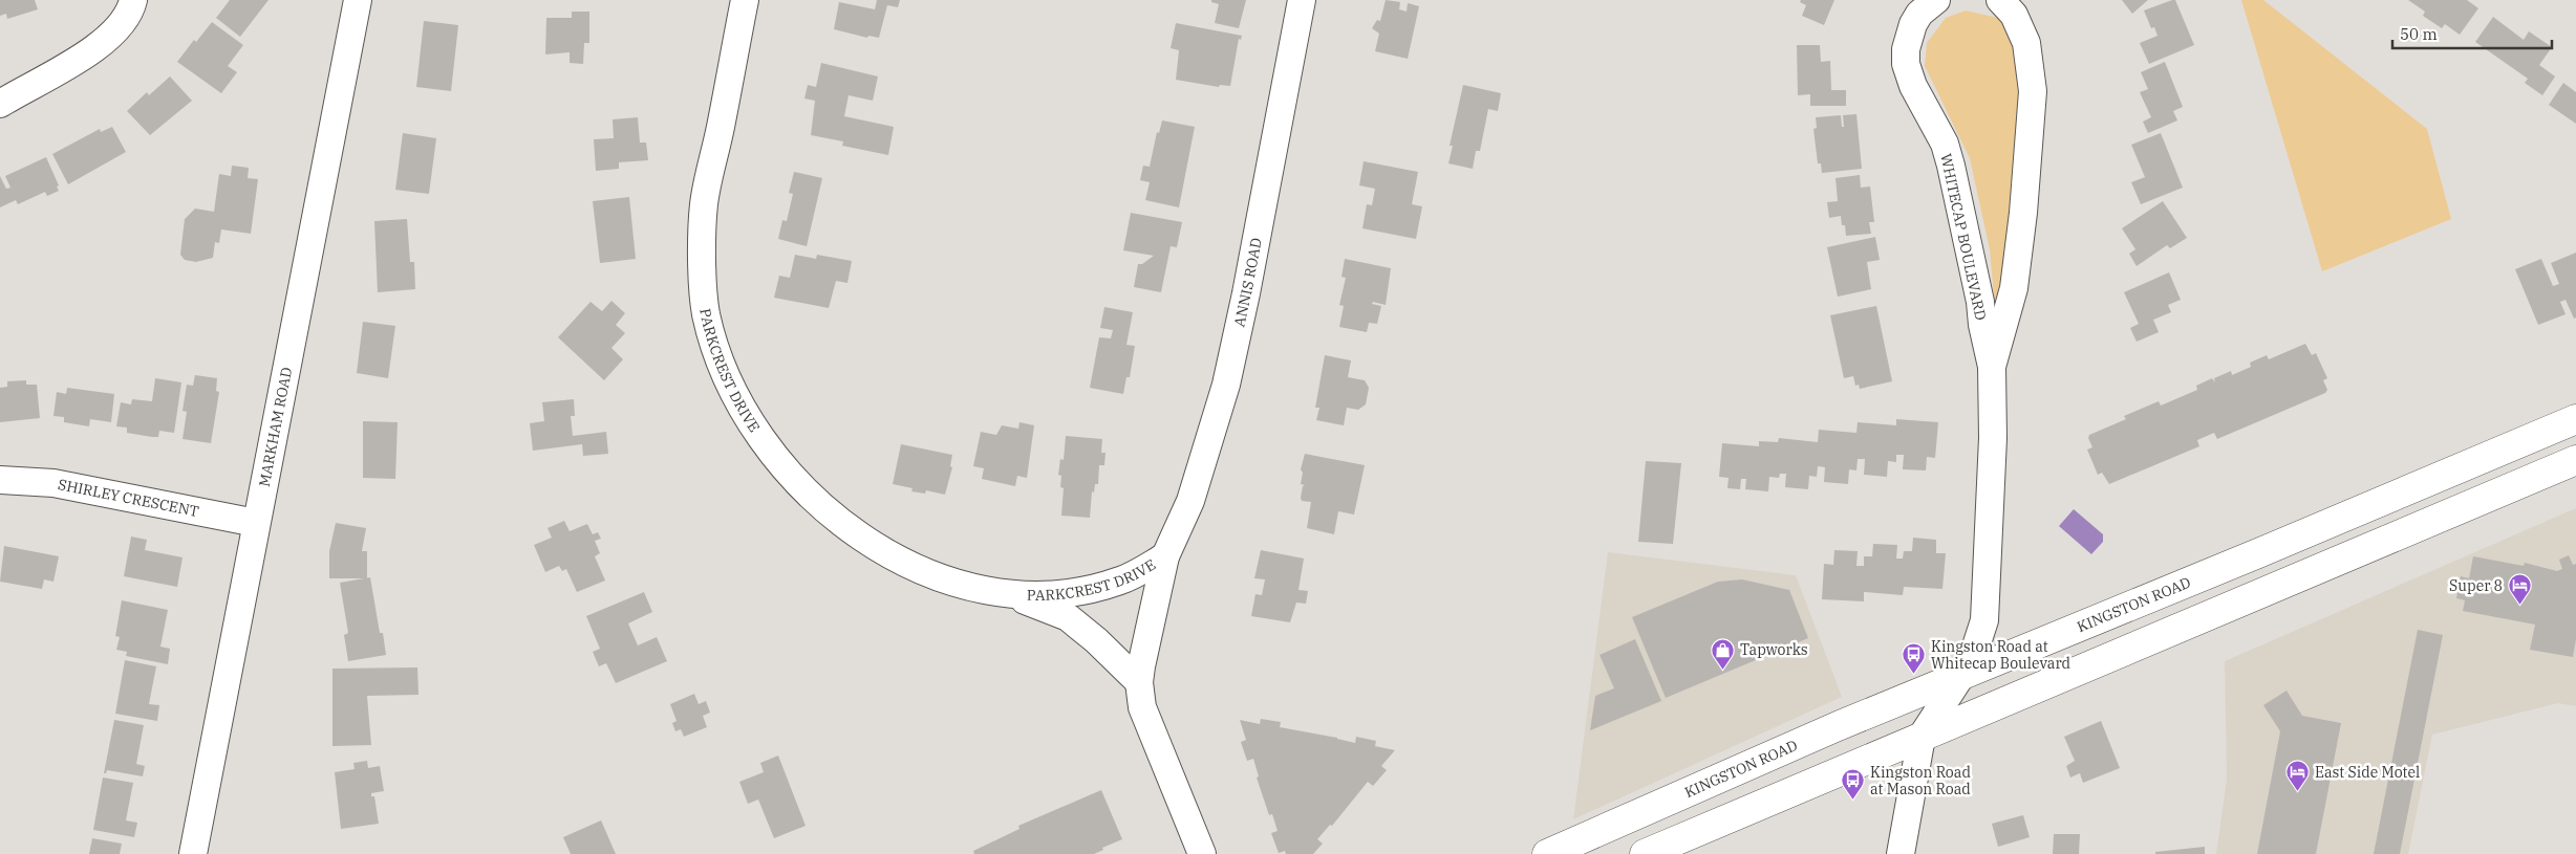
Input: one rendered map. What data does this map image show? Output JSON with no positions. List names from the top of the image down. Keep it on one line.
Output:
{"streets":{"main road":["KINGSTON ROAD"],"street":["WHITECAP BOULEVARD","ANNIS ROAD","PARKCREST DRIVE","MARKHAM ROAD","SHIRLEY CRESCENT"]},"crossings":[["WHITECAP BOULEVARD","KINGSTON ROAD"],["ANNIS ROAD","PARKCREST DRIVE"],["MARKHAM ROAD","SHIRLEY CRESCENT"]],"places":{"hotel":["Super 8","East Side Motel"],"shop":["Tapworks"],"bus stop":["Kingston Road at Whitecap Boulevard","Kingston Road at Mason Road"]},"scale_bar":"50 m"}
